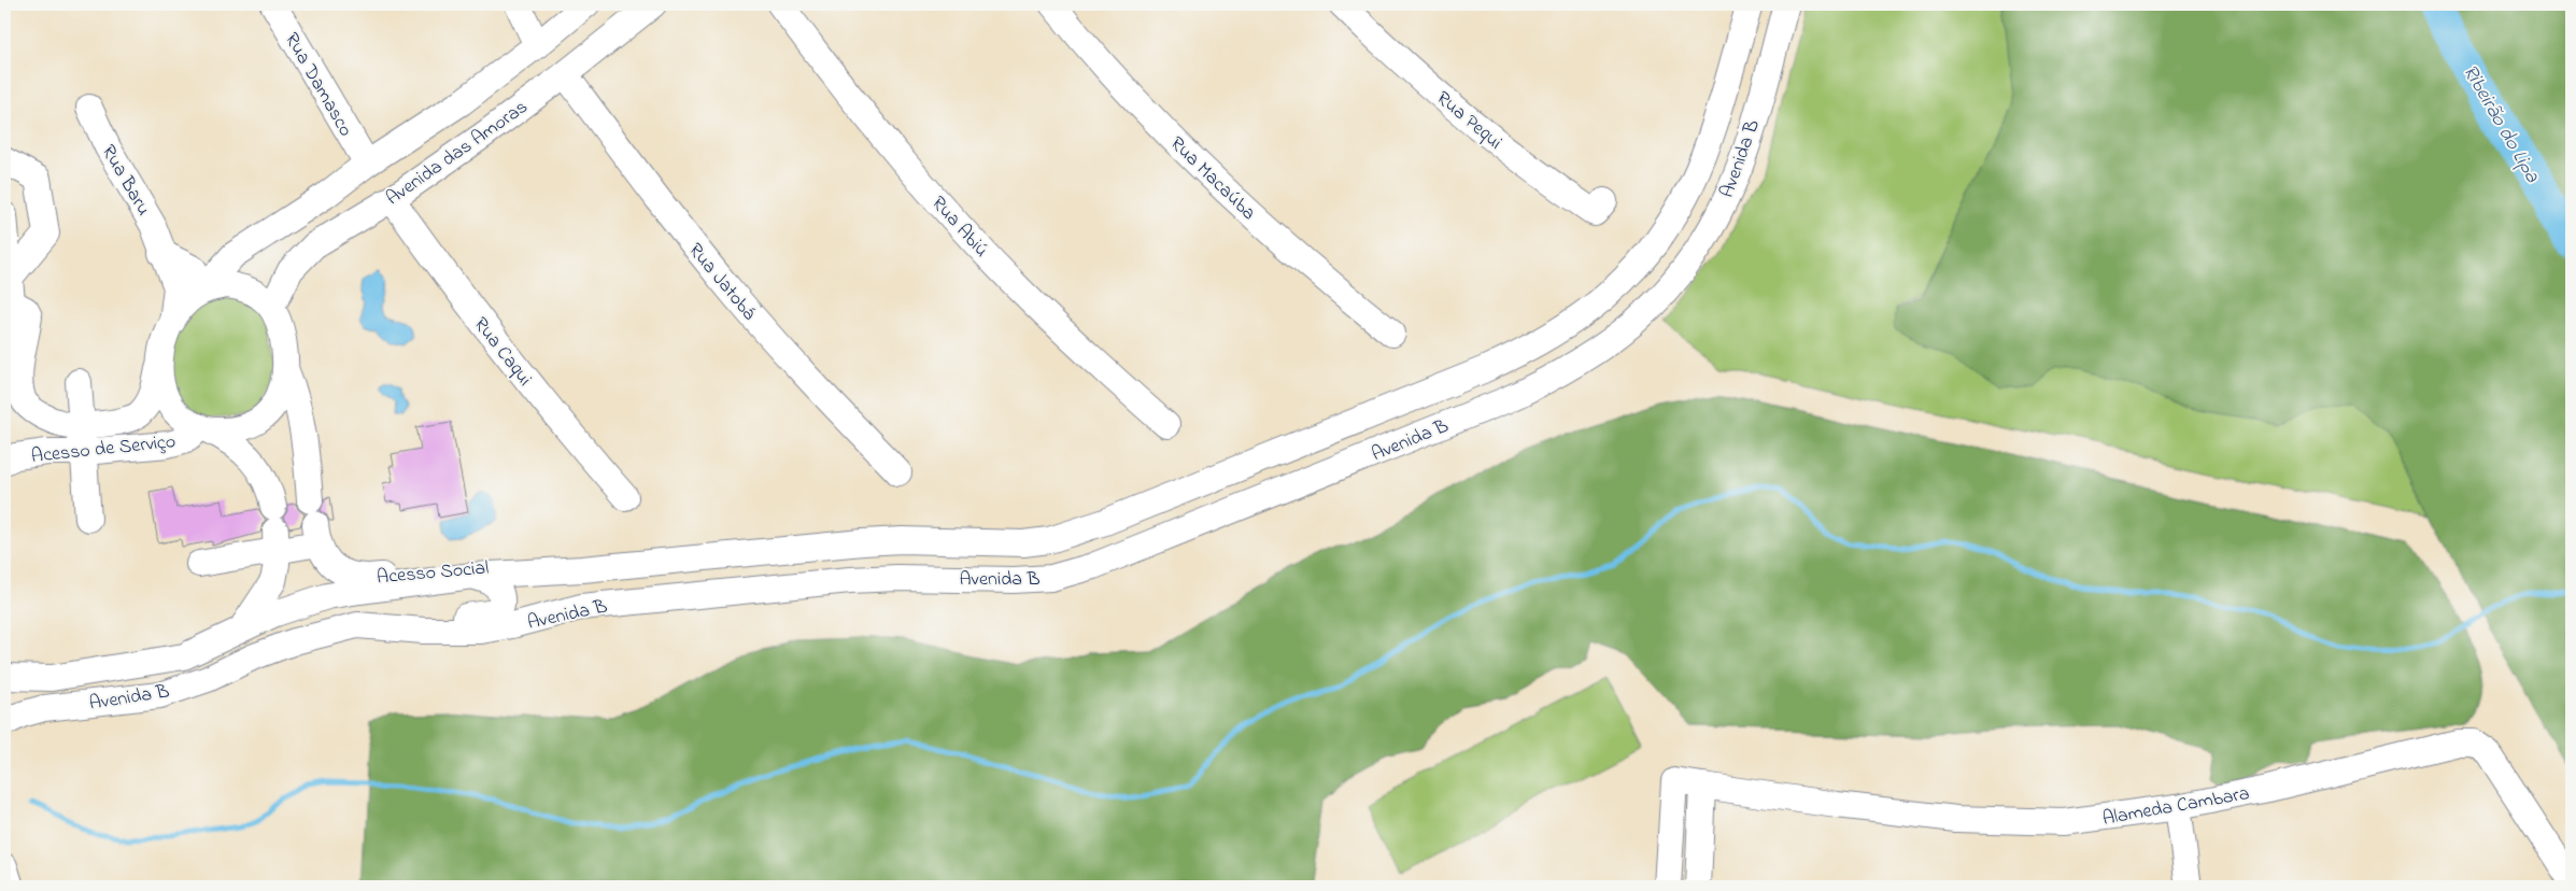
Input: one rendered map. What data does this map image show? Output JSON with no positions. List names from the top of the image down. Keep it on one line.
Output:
{"streets":{"street":["Rua Damasco","Rua Pequi","Avenida das Amoras","Avenida B","Rua Macaúba","Rua Baru","Rua Abiú","Rua Jatobá","Rua Caqui","Acesso de Serviço","Acesso Social","Alameda Cambara"]},"crossings":[["Rua Damasco","Avenida das Amoras"],["Avenida das Amoras","Rua Baru"],["Avenida das Amoras","Rua Jatobá"],["Avenida das Amoras","Rua Caqui"],["Avenida das Amoras","Acesso de Serviço"],["Avenida das Amoras","Acesso Social"],["Avenida B","Acesso Social"],["Rua Baru","Acesso de Serviço"],["Rua Baru","Acesso Social"],["Acesso de Serviço","Acesso Social"]],"water":["Ribeirão do Lipa"]}
